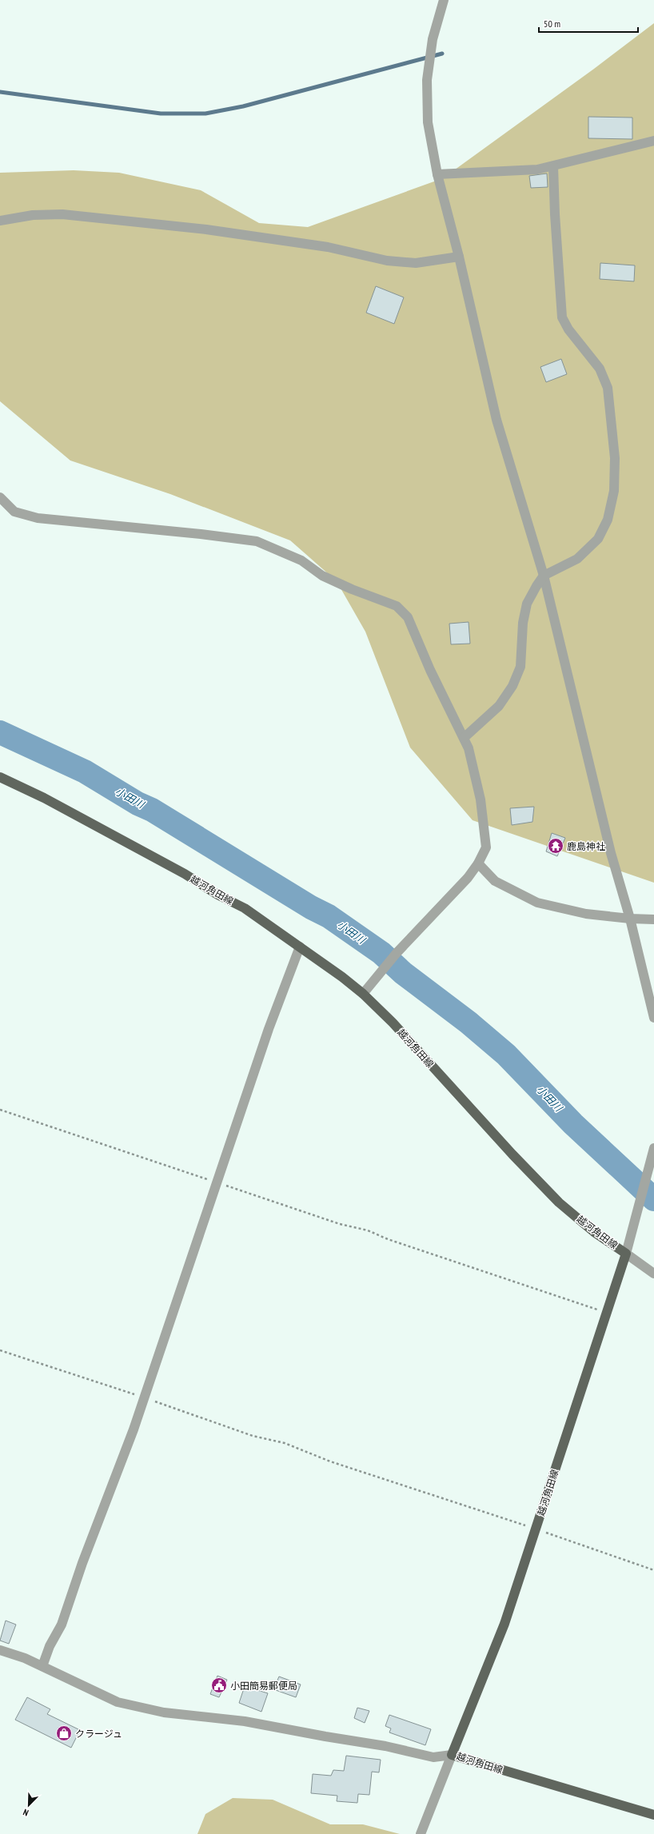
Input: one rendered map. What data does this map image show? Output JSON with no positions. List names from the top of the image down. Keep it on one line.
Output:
{"streets":{"main road":["越河角田線"]},"water":["小田川"],"places":{"temple":["鹿島神社"],"public building":["小田簡易郵便局"],"shop":["クラージュ"]},"scale_bar":"50 m","north":"bottom left"}
